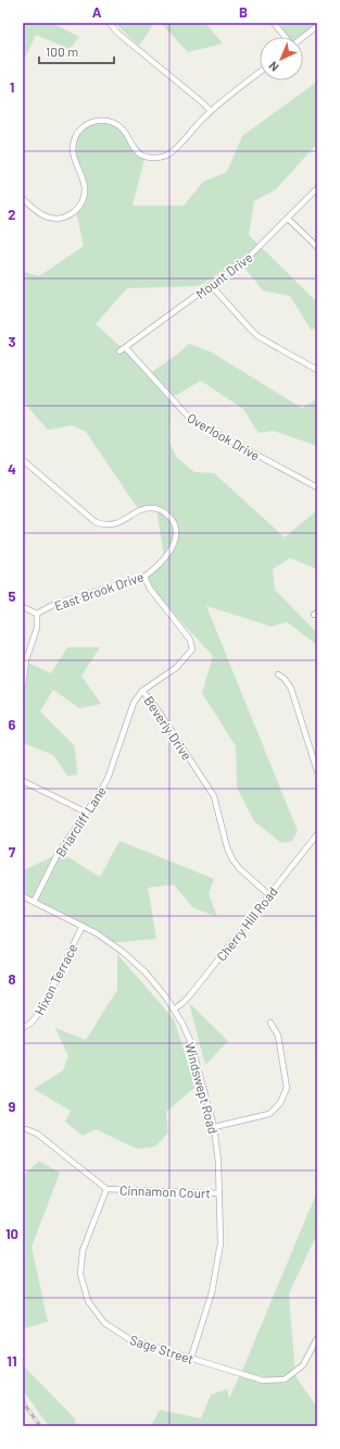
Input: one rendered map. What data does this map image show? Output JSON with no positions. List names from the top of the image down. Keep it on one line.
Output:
{"streets":{"street":["Mount Drive","Overlook Drive","East Brook Drive","Beverly Drive","Briarcliff Lane","Cherry Hill Road","Hixon Terrace","Windswept Road","Cinnamon Court","Sage Street"]},"crossings":[["Mount Drive","Overlook Drive"],["East Brook Drive","Beverly Drive"],["Beverly Drive","Briarcliff Lane"],["Beverly Drive","Cherry Hill Road"],["Briarcliff Lane","Windswept Road"],["Cherry Hill Road","Windswept Road"],["Hixon Terrace","Windswept Road"],["Windswept Road","Cinnamon Court"],["Windswept Road","Sage Street"],["Cinnamon Court","Sage Street"]],"scale_bar":"100 m","north":"bottom left","grid":{"columns":["A","B"],"rows":["1","2","3","4","5","6","7","8","9","10","11"]}}
